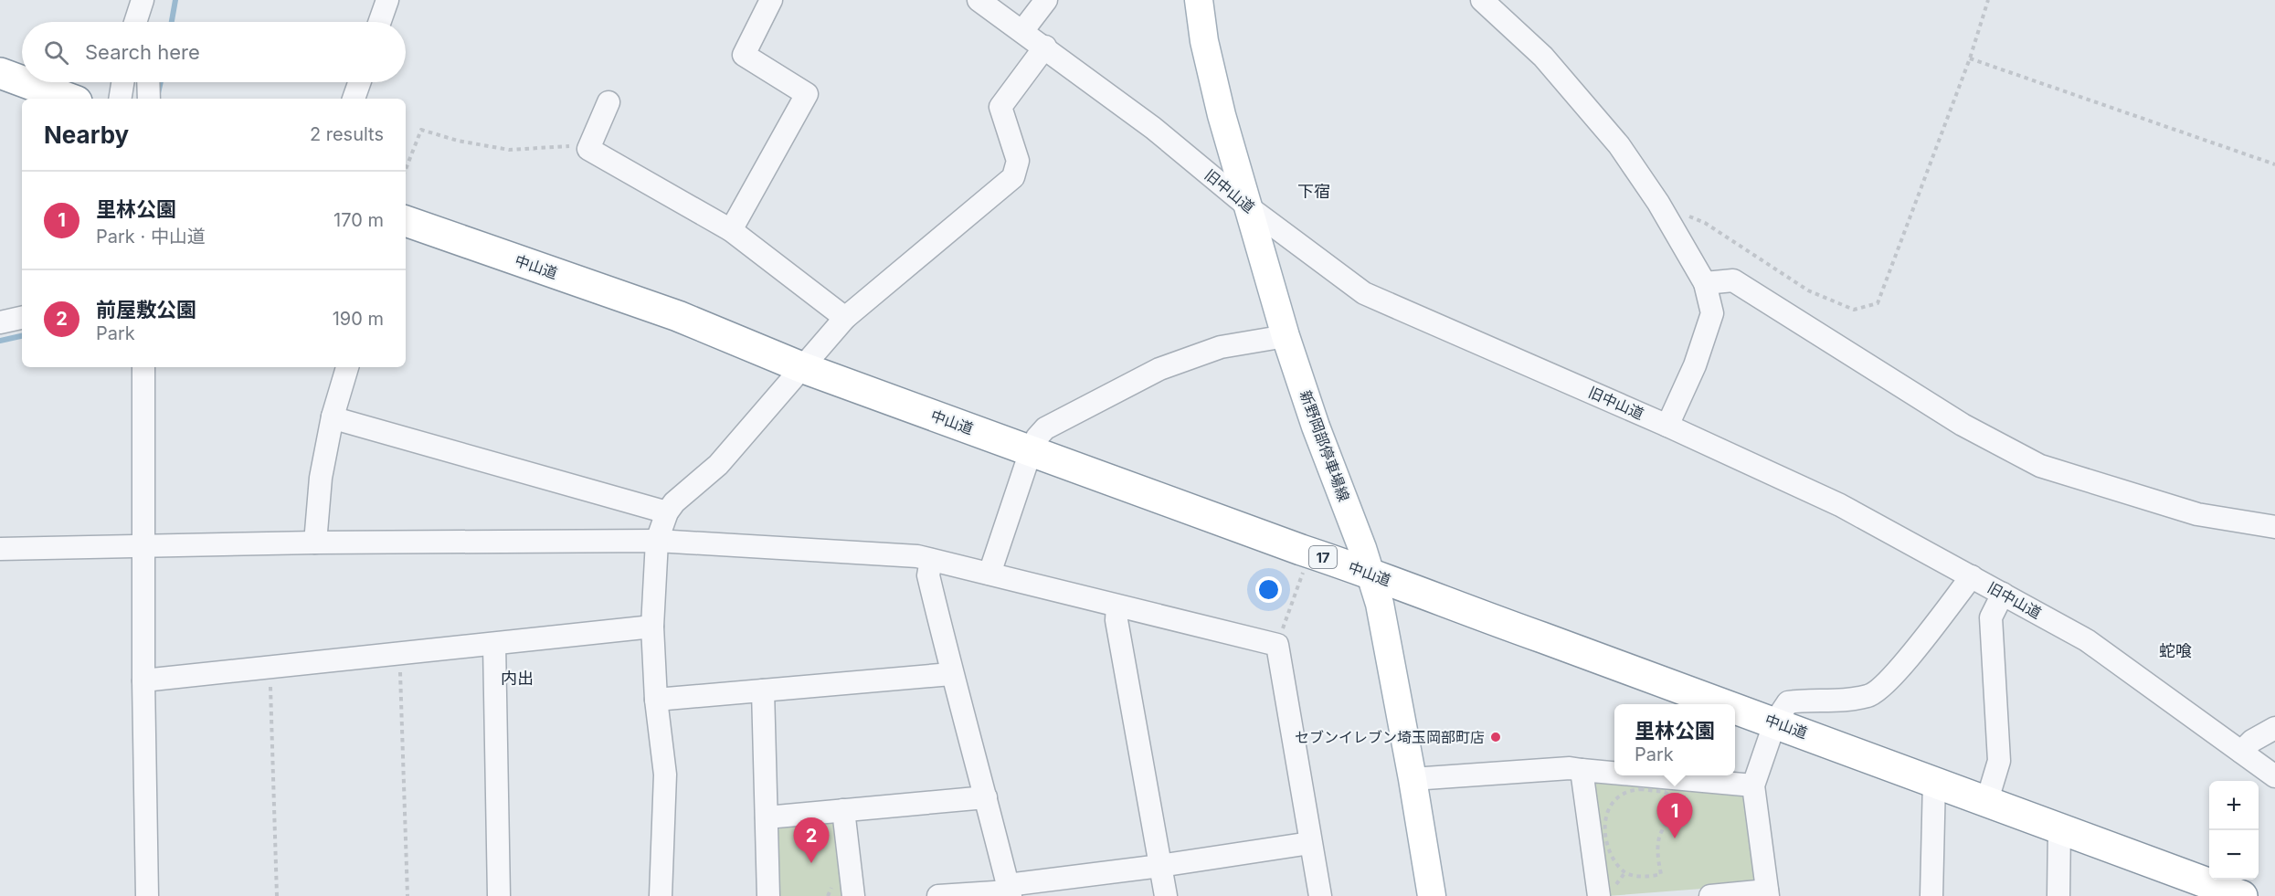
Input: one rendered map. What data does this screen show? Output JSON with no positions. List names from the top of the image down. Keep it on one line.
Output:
{"streets":{"highway":["中山道","17"],"main road":["新野岡部停車場線"],"street":["旧中山道"]},"crossings":[["旧中山道","新野岡部停車場線"],["中山道","新野岡部停車場線"]],"districts":["下宿","蛇喰","内出"],"places":["セブンイレブン埼玉岡部町店"],"page":{"search":"Search here","heading":["Nearby","2 results"],"list":[{"mark":"1","name":"里林公園","note":"Park · 中山道","value":"170 m"},{"mark":"2","name":"前屋敷公園","note":"Park","value":"190 m"}],"popup":["里林公園","Park"],"map_buttons":["+","−"],"pins":["1","2"]}}
